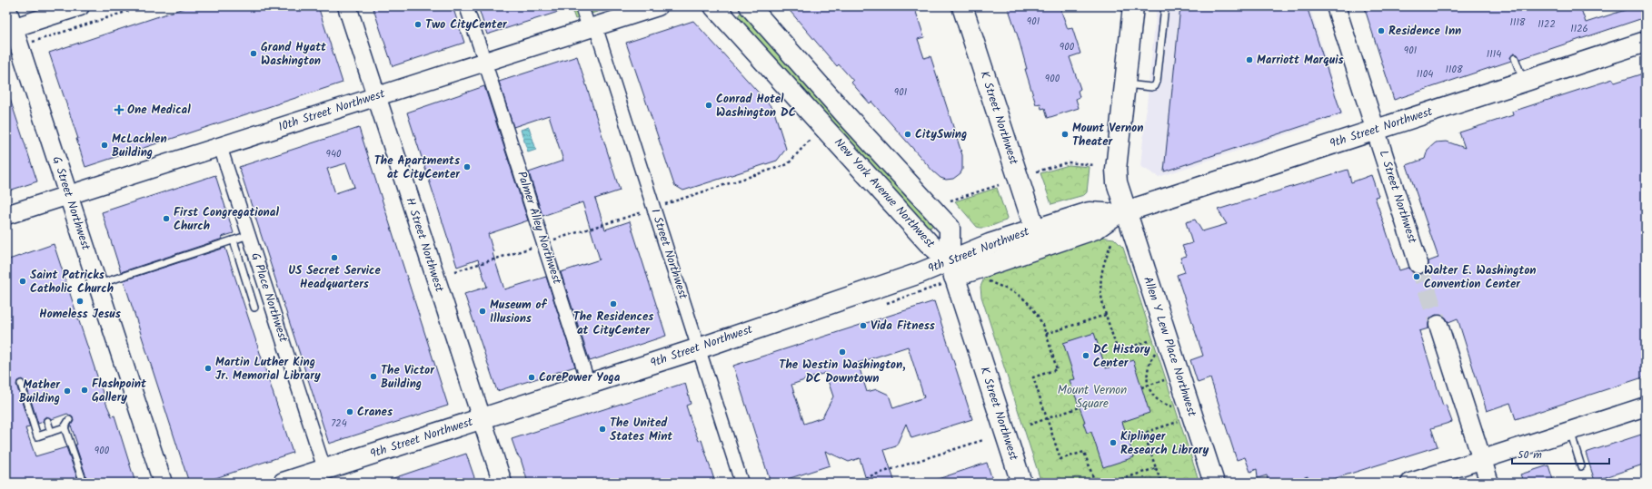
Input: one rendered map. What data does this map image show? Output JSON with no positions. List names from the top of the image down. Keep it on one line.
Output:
{"streets":{"main road":["K Street Northwest","9th Street Northwest","New York Avenue Northwest","Allen Y Lew Place Northwest"],"street":["10th Street Northwest","L Street Northwest","G Street Northwest","Palmer Alley Northwest","H Street Northwest","I Street Northwest","G Place Northwest"]},"crossings":[["10th Street Northwest","G Street Northwest"],["10th Street Northwest","H Street Northwest"],["10th Street Northwest","I Street Northwest"],["10th Street Northwest","G Place Northwest"],["K Street Northwest","9th Street Northwest"],["K Street Northwest","New York Avenue Northwest"],["9th Street Northwest","New York Avenue Northwest"],["9th Street Northwest","L Street Northwest"],["9th Street Northwest","Palmer Alley Northwest"],["9th Street Northwest","H Street Northwest"],["9th Street Northwest","I Street Northwest"],["9th Street Northwest","G Place Northwest"],["9th Street Northwest","Allen Y Lew Place Northwest"]],"parks":["Mount Vernon Square"],"places":{"other":["Two CityCenter","Residence Inn","Grand Hyatt Washington","Marriott Marquis","Conrad Hotel Washington DC","CitySwing","Mount Vernon Theater","McLachlen Building","The Apartments at CityCenter","First Congregational Church","US Secret Service Headquarters","Walter E. Washington Convention Center","Saint Patricks Catholic Church","Homeless Jesus","The Residences at CityCenter","Museum of Illusions","Vida Fitness","The Westin Washington, DC Downtown","DC History Center","Martin Luther King Jr. Memorial Library","The Victor Building","CorePower Yoga","Flashpoint Gallery","Mather Building","Cranes","The United States Mint","Kiplinger Research Library"],"health":["One Medical"]},"house_numbers":["901","1118","1122","1126","900","901","1114","1108","1104","900","901","940","724","900"],"scale_bar":"50 m"}
